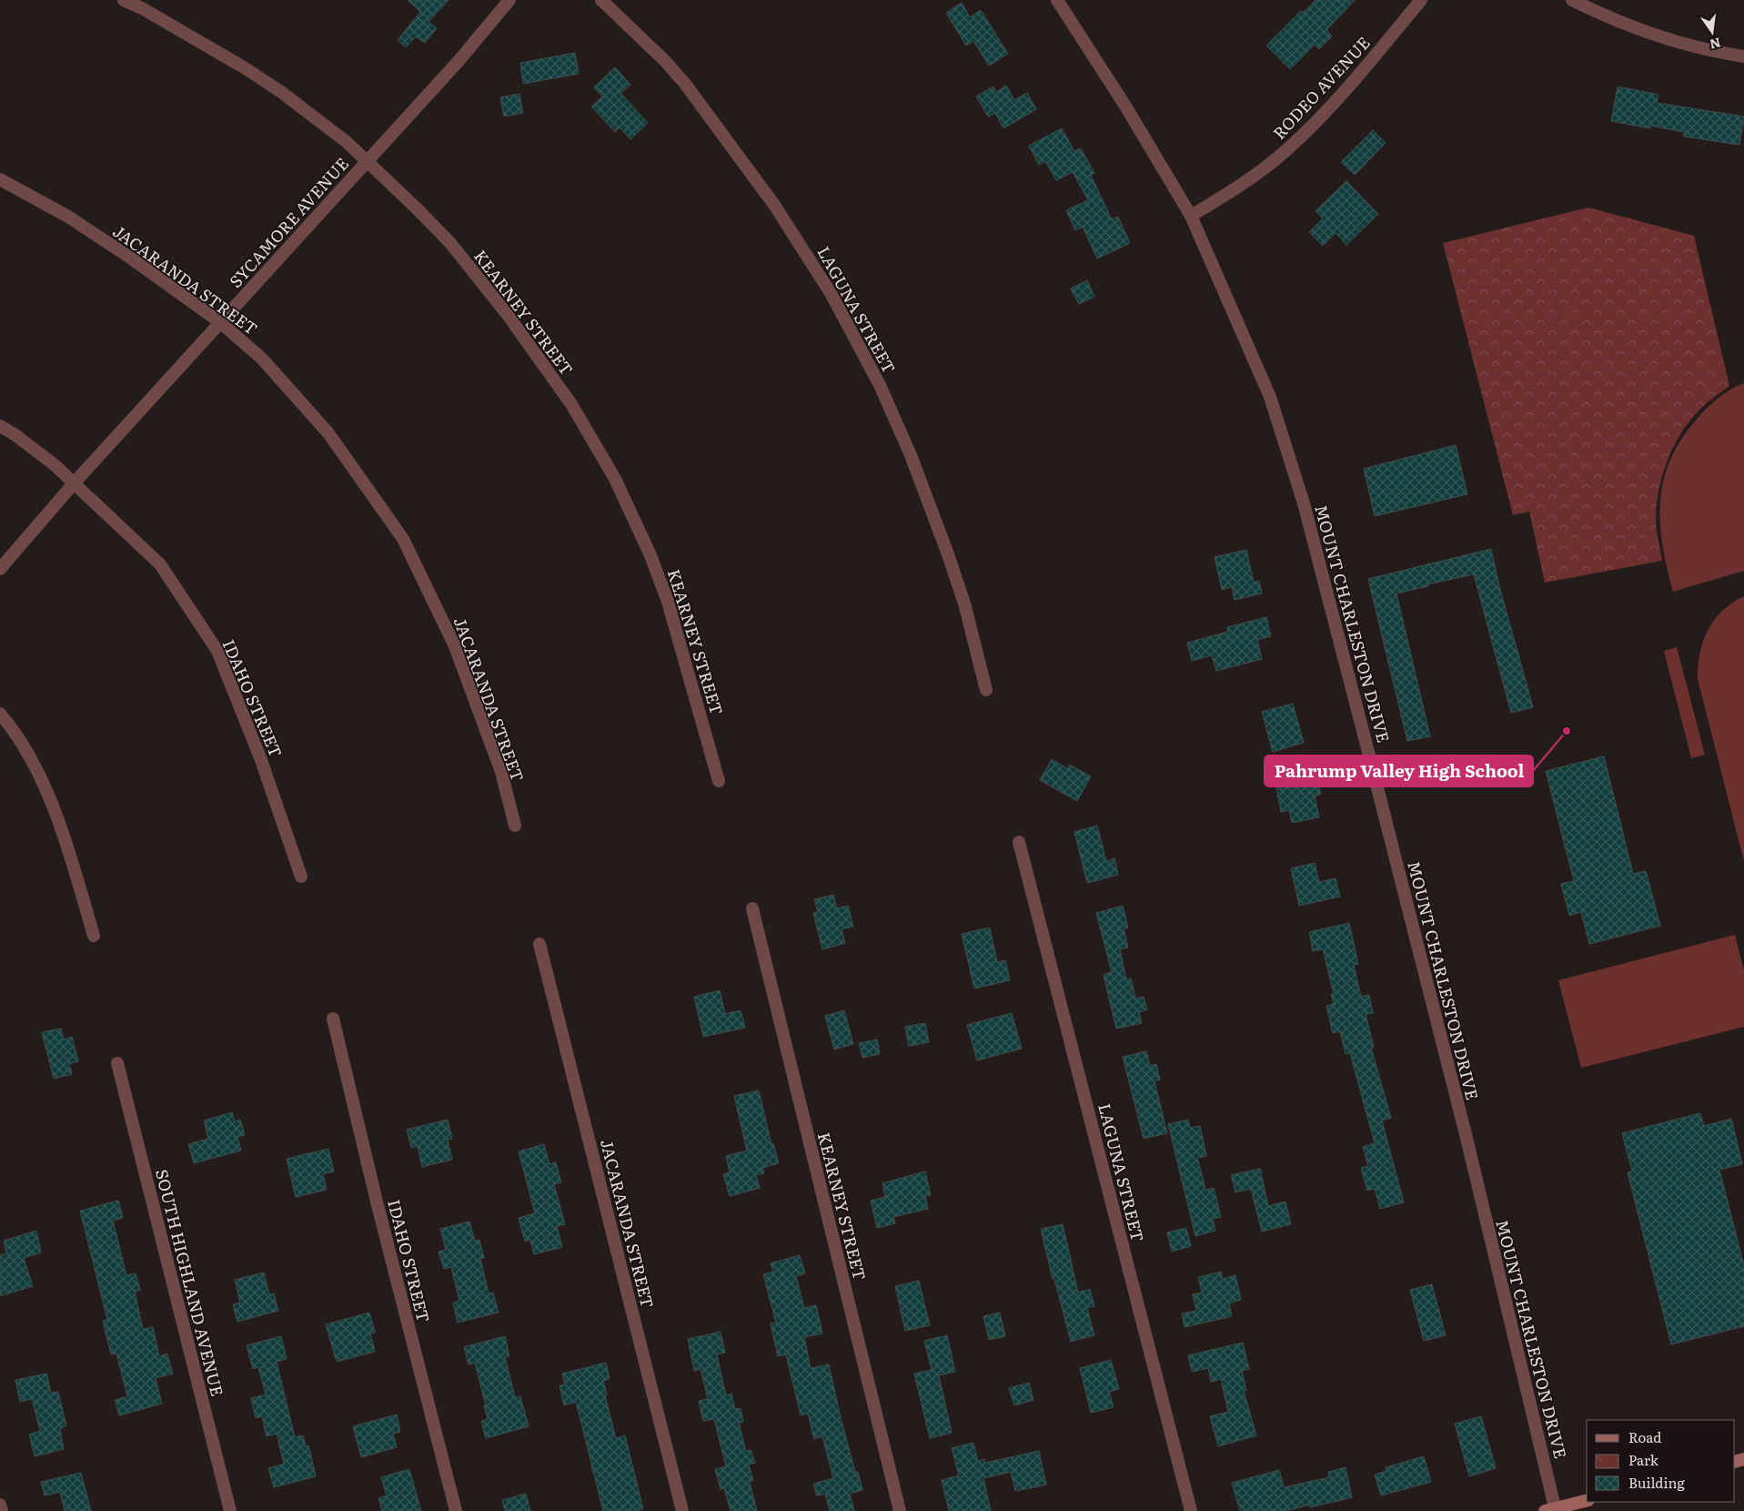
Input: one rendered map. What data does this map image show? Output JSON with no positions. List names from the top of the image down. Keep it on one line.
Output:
{"streets":{"street":["RODEO AVENUE","SYCAMORE AVENUE","JACARANDA STREET","LAGUNA STREET","KEARNEY STREET","MOUNT CHARLESTON DRIVE","IDAHO STREET","SOUTH HIGHLAND AVENUE"]},"crossings":[["RODEO AVENUE","MOUNT CHARLESTON DRIVE"],["SYCAMORE AVENUE","JACARANDA STREET"],["SYCAMORE AVENUE","KEARNEY STREET"],["SYCAMORE AVENUE","IDAHO STREET"]],"places":["Pahrump Valley High School"],"legend":["Road","Park","Building"],"north":"bottom"}
